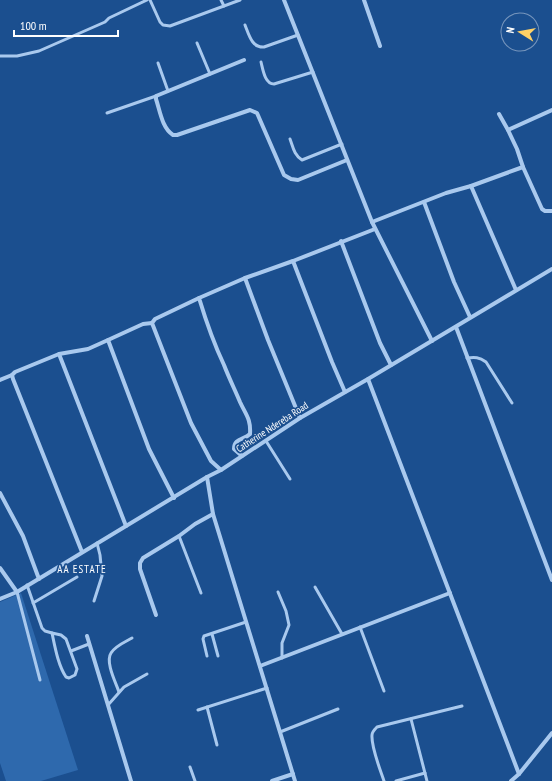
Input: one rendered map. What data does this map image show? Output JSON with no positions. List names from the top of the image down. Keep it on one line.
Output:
{"streets":{"street":["Catherine Ndereba Road"]},"districts":["AA ESTATE"],"scale_bar":"100 m","north":"left"}
